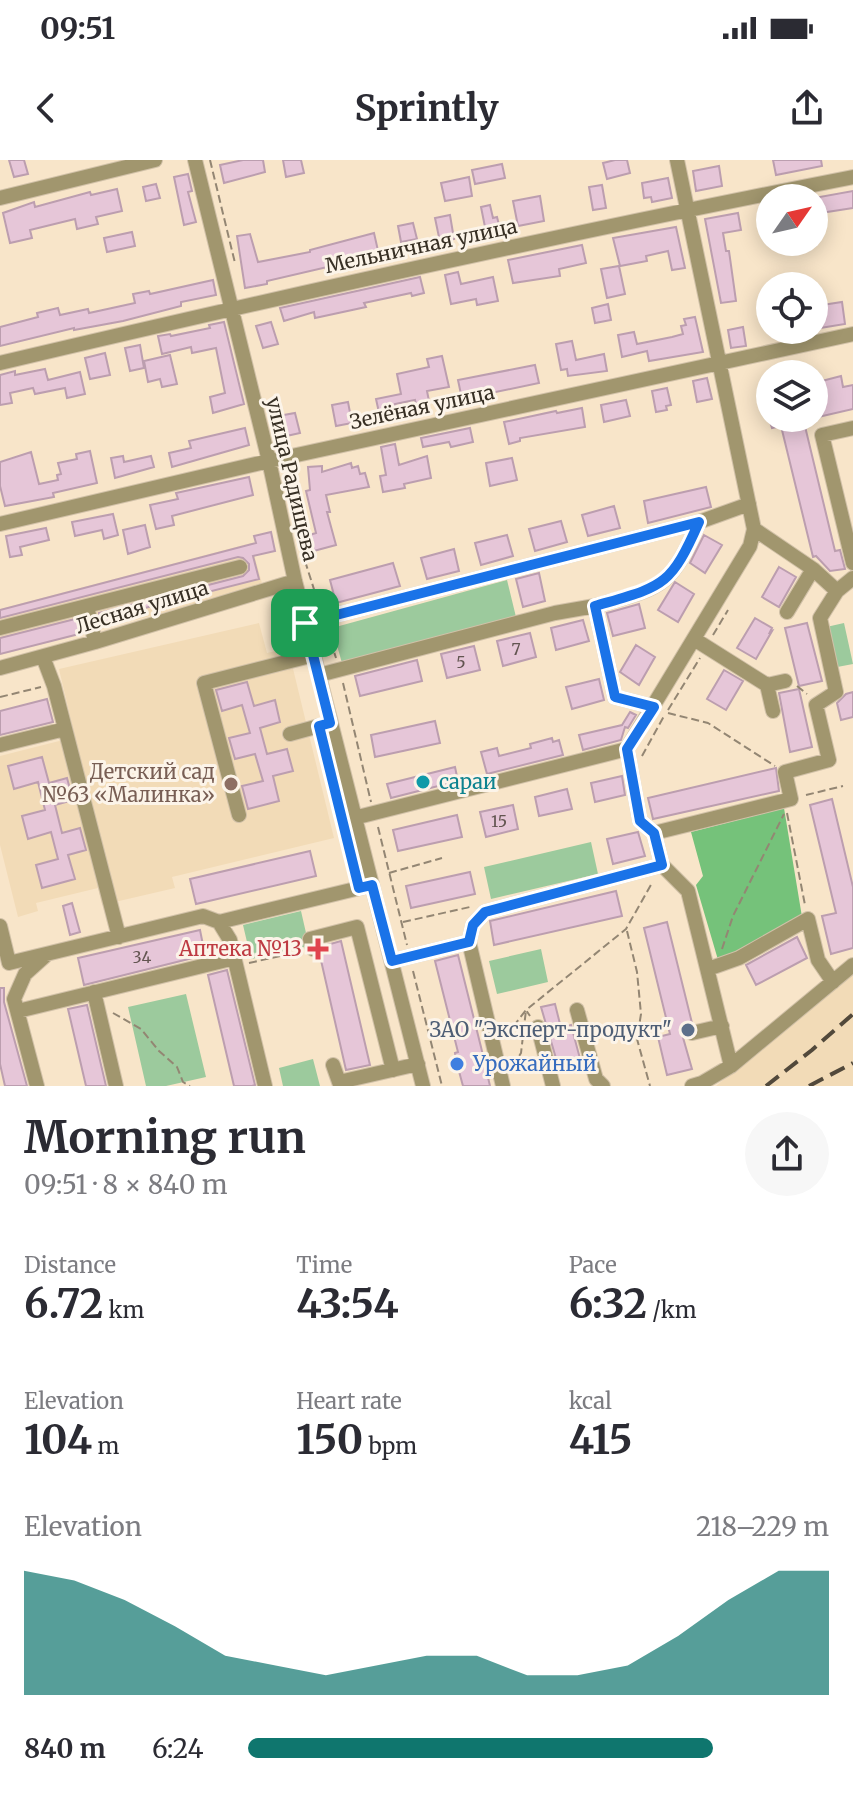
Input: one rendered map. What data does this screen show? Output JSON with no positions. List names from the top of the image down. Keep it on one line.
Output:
{"streets":{"street":["Мельничная улица","Зелёная улица","улица Радищева","Лесная улица"]},"crossings":[["Мельничная улица","улица Радищева"],["Зелёная улица","улица Радищева"],["улица Радищева","Лесная улица"]],"places":{"other":["сараи","Детский сад №63 «Малинка»","ЗАО \"Эксперт-продукт\"","Урожайный"],"health":["Аптека №13"]},"house_numbers":["7","5","15","34"],"north":"top right","page":{"status":"09:51","header":"Sprintly","heading":["Morning run","09:51 · 8 × 840 m"],"stats":[["Distance","6.72 km"],["Time","43:54"],["Pace","6:32 /km"],["Elevation","104 m"],["Heart rate","150 bpm"],["kcal","415"]],"chart":["Elevation","218–229 m"],"list":[{"name":"840 m","note":"6:24"}]}}
